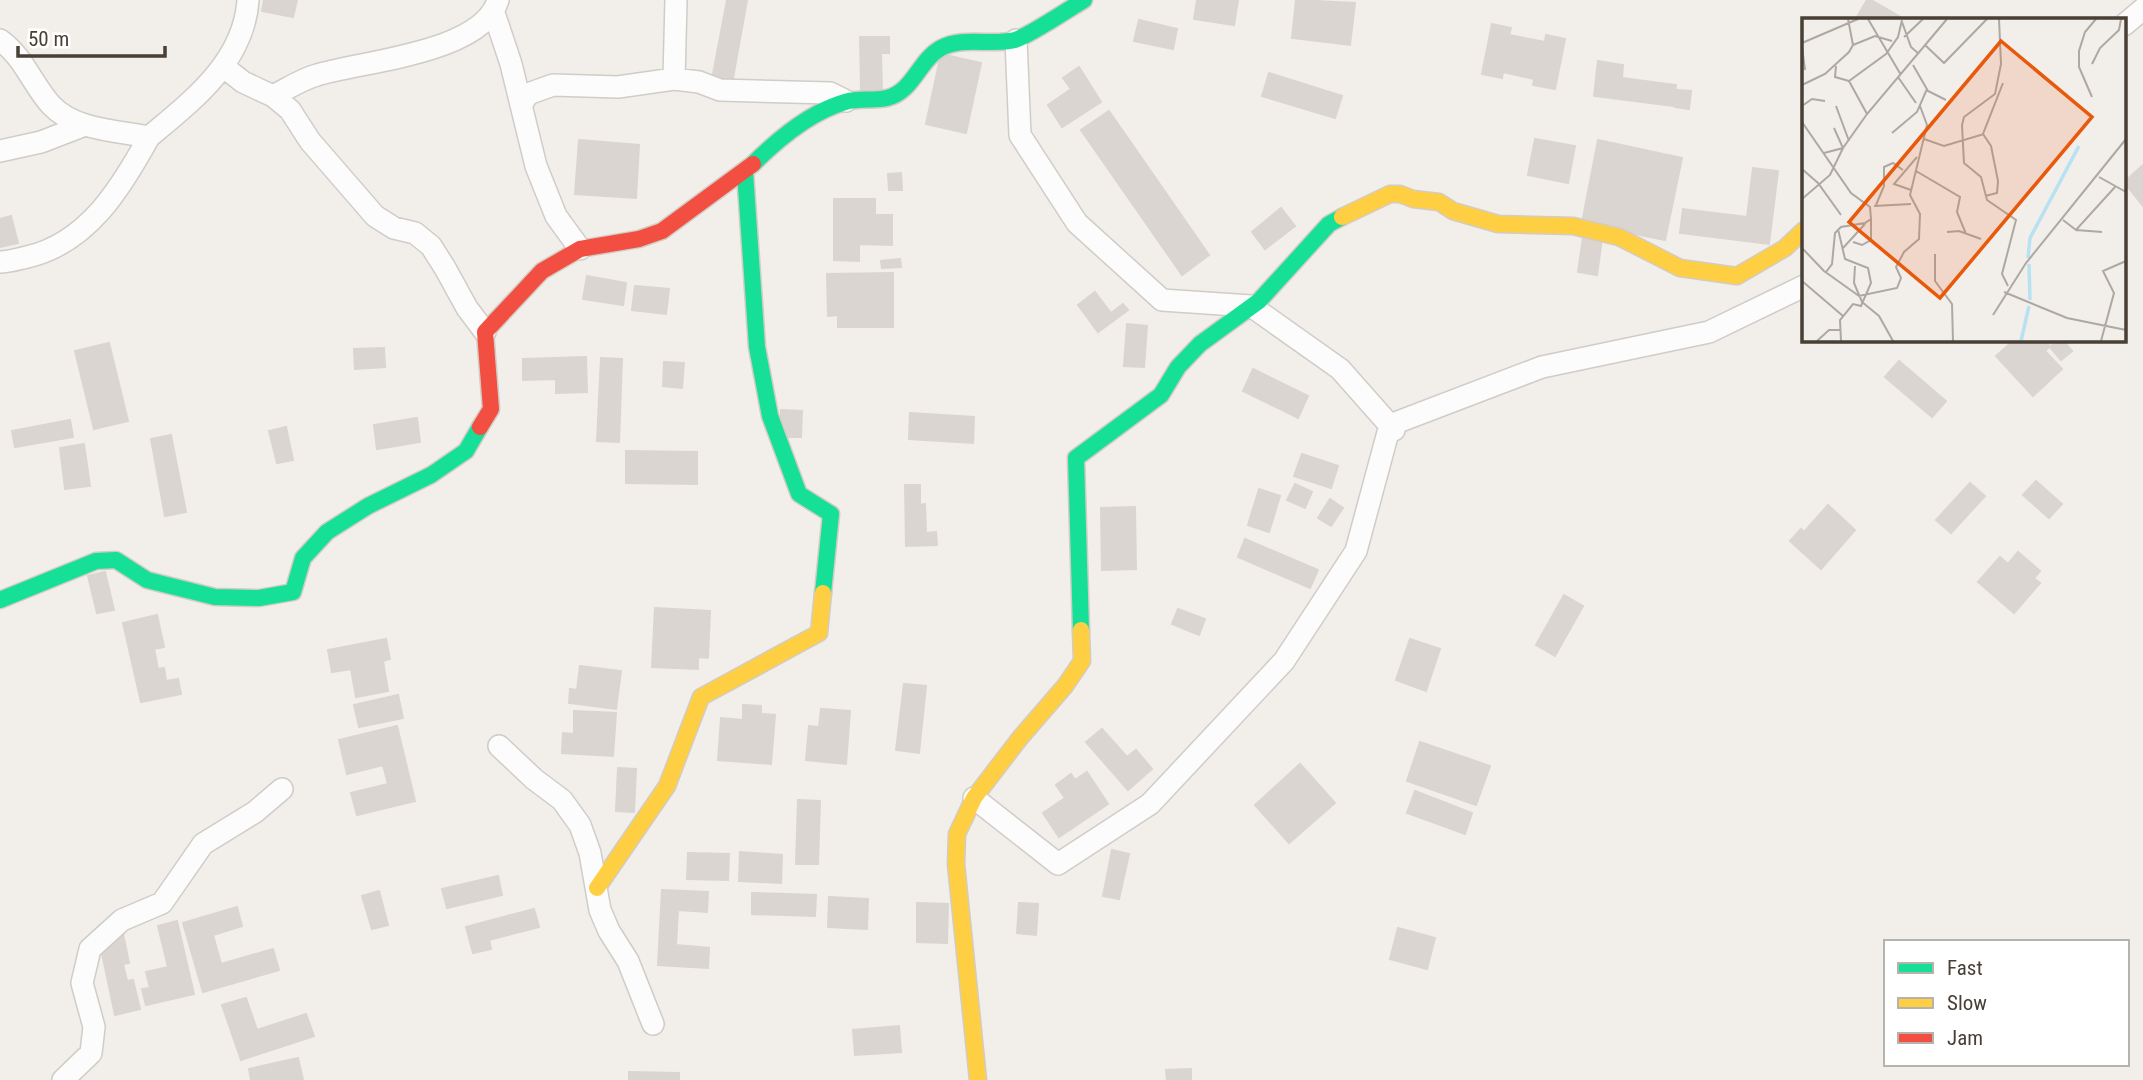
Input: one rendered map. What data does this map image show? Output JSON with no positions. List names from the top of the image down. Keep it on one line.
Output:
{"legend":["Fast","Slow","Jam"],"scale_bar":"50 m"}
